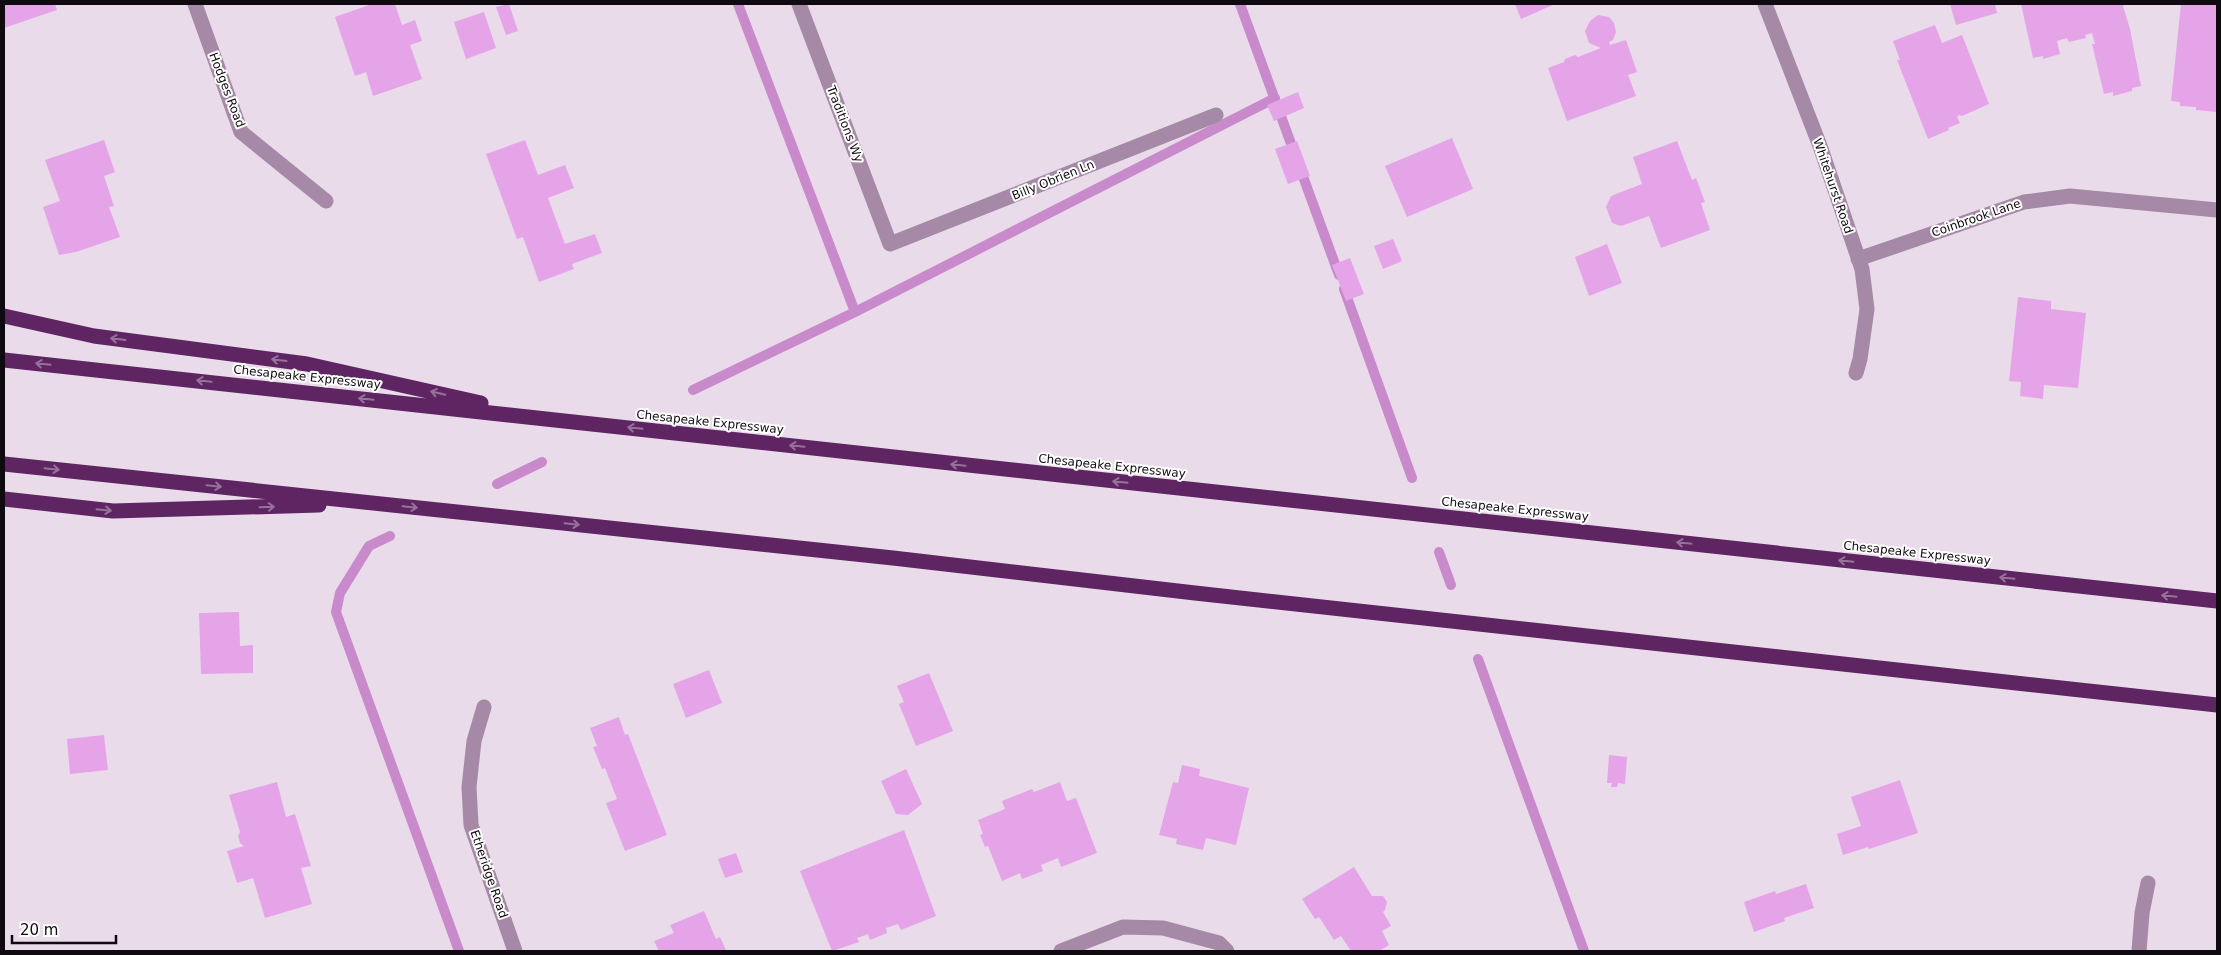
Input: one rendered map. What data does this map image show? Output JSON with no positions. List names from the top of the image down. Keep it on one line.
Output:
{"streets":{"highway":["Chesapeake Expressway"],"street":["Hodges Road","Traditions Wy","Billy Obrien Ln","Whitehurst Road","Coinbrook Lane","Etheridge Road"]},"crossings":[["Traditions Wy","Billy Obrien Ln"],["Whitehurst Road","Coinbrook Lane"]],"scale_bar":"20 m"}
